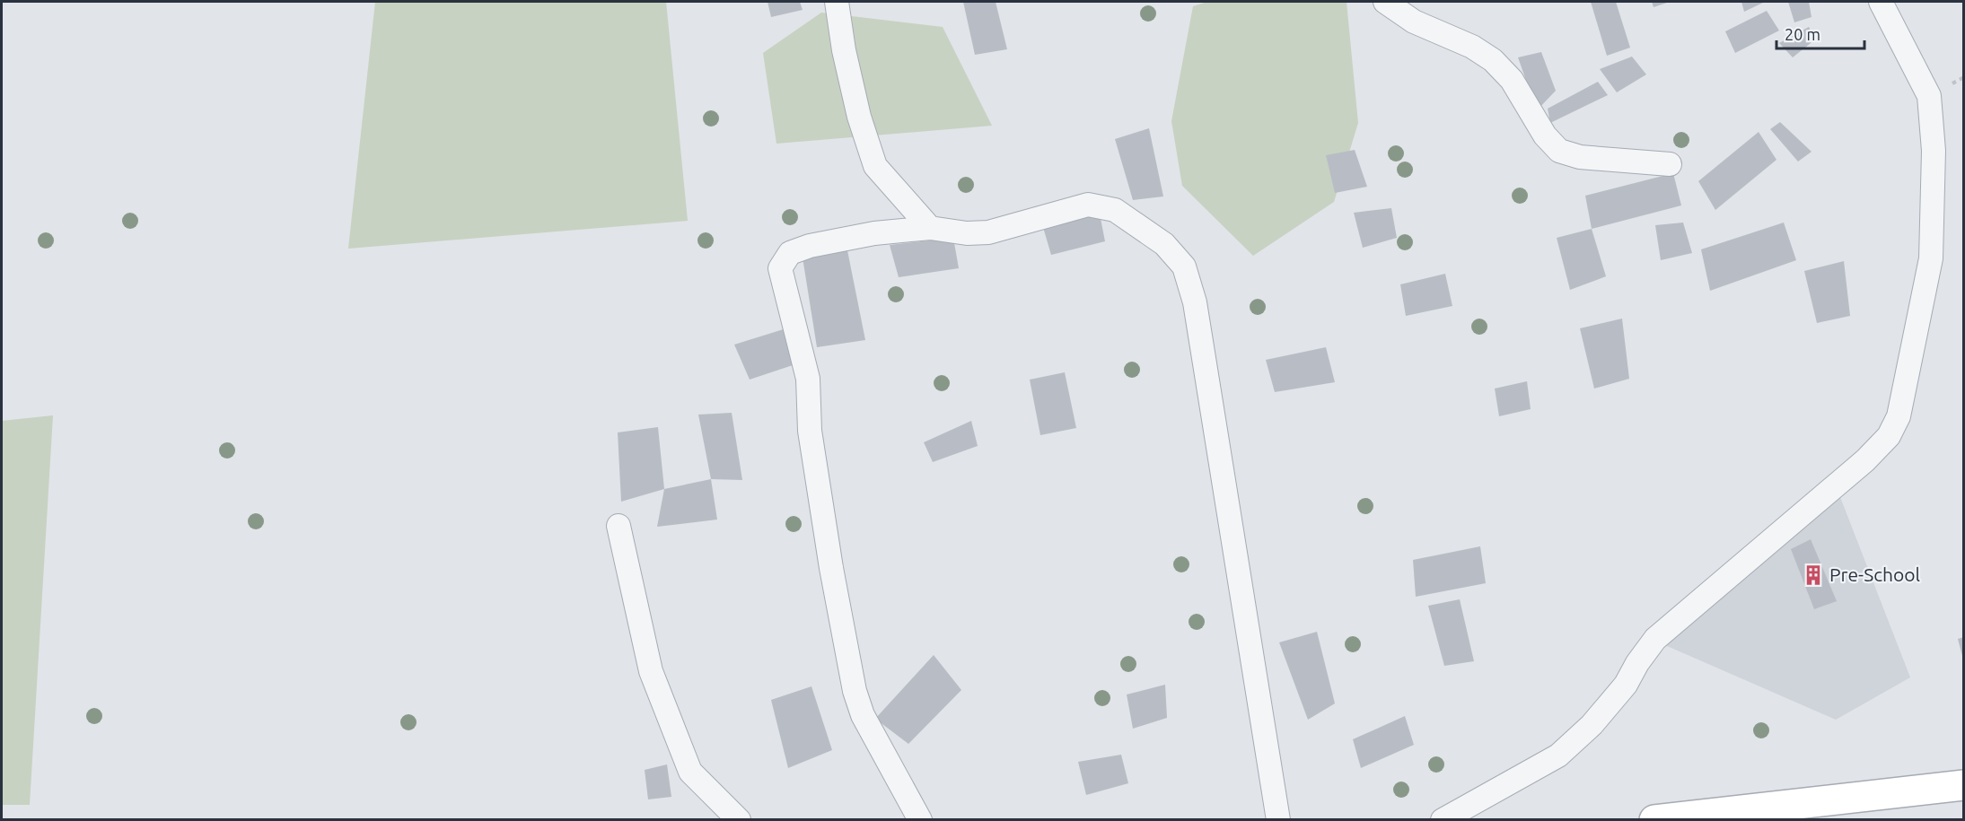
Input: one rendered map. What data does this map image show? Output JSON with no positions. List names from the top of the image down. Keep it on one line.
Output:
{"places":{"building":["Pre-School"]},"scale_bar":"20 m"}
